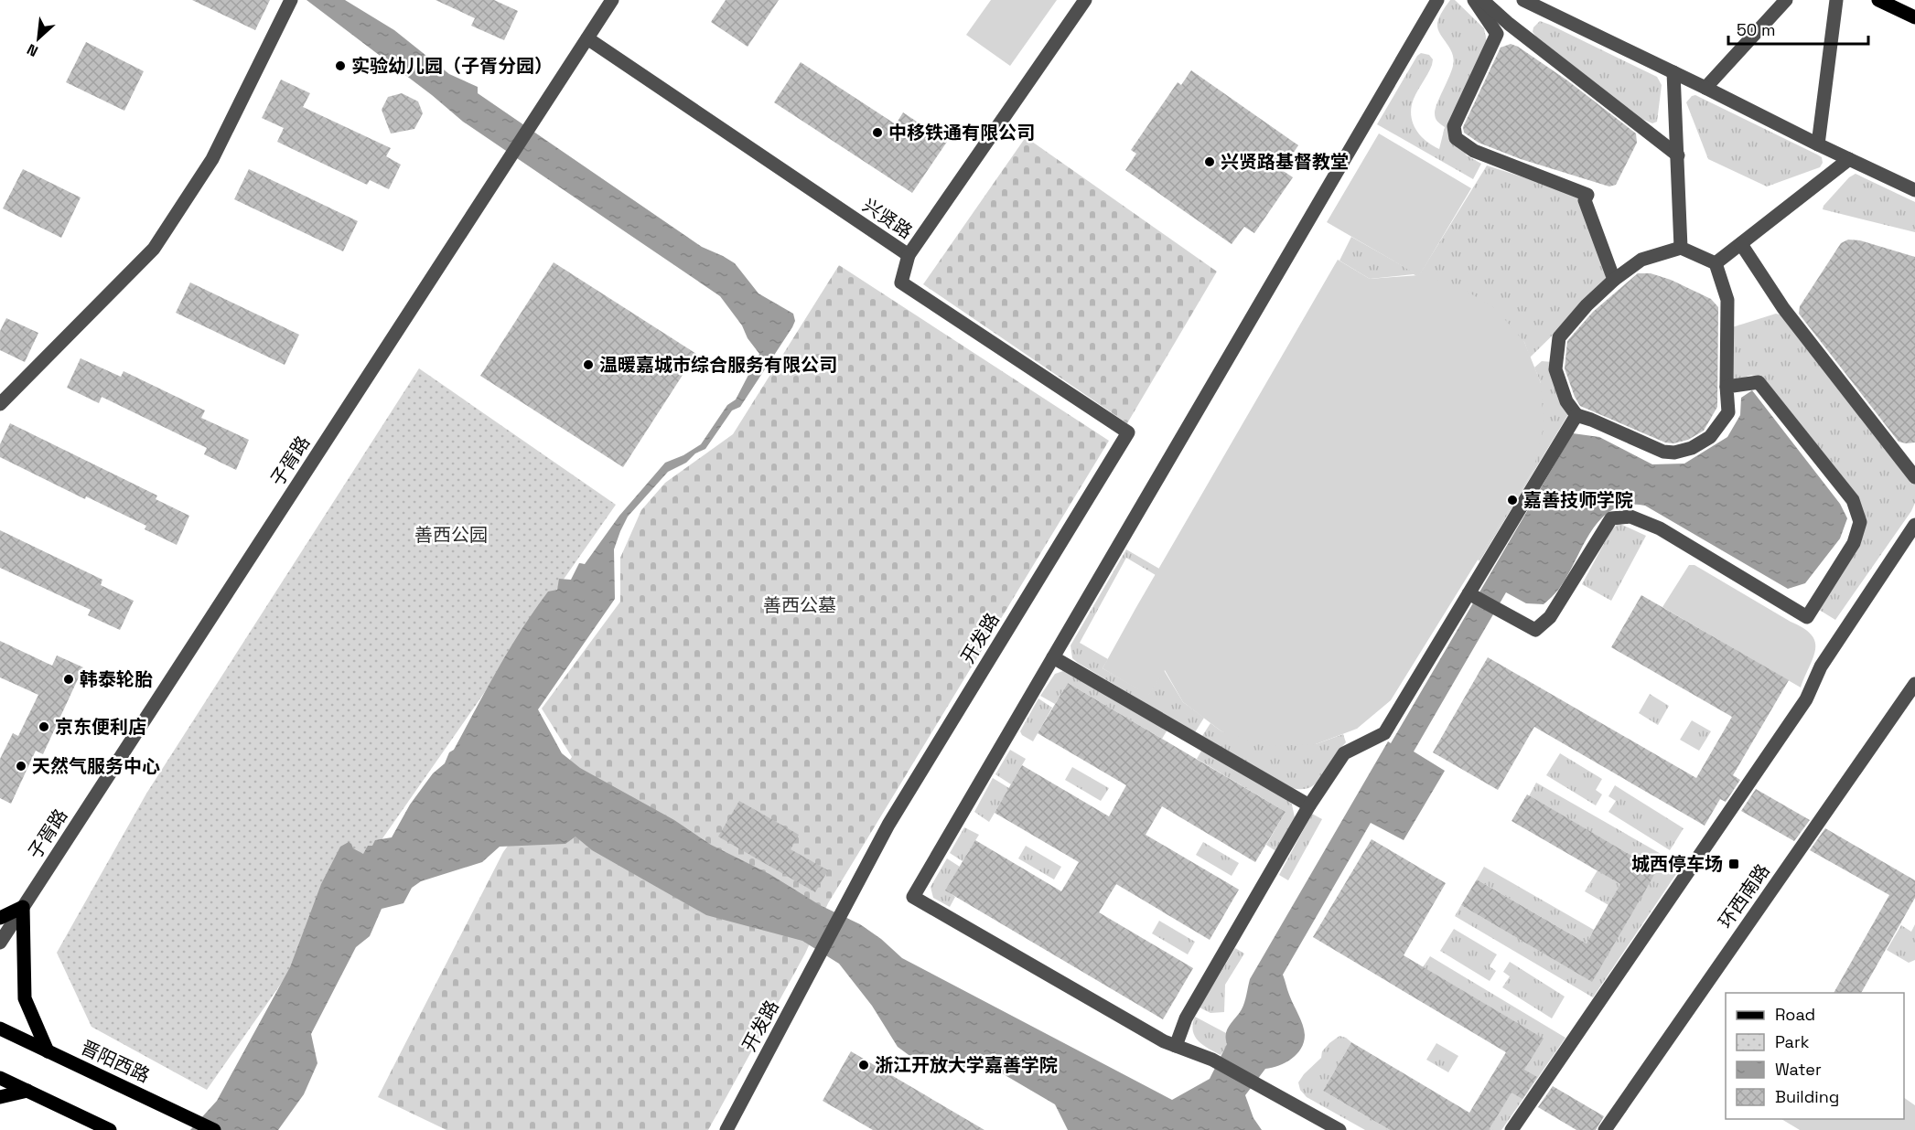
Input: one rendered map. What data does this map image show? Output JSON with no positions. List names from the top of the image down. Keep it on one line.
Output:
{"streets":{"main road":["晋阳西路"],"street":["兴贤路","子胥路","开发路","环西南路"]},"crossings":[["兴贤路","子胥路"],["兴贤路","开发路"]],"parks":["善西公园","善西公墓"],"places":{"other":["实验幼儿园（子胥分园）","中移铁通有限公司","兴贤路基督教堂","温暖嘉城市综合服务有限公司","嘉善技师学院","韩泰轮胎","京东便利店","天然气服务中心","浙江开放大学嘉善学院"],"transit":["城西停车场"]},"legend":["Road","Park","Water","Building"],"scale_bar":"50 m","north":"bottom left"}
